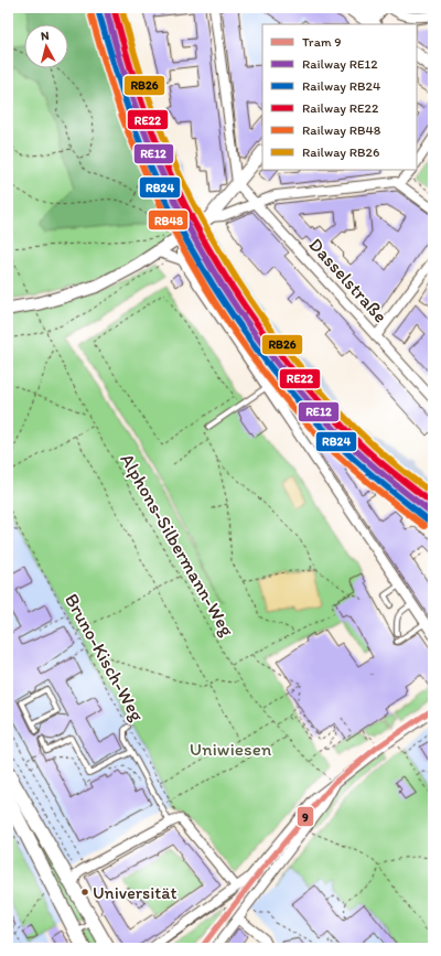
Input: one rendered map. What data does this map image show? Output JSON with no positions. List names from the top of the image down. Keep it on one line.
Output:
{"streets":{"street":["Dasselstraße"],"path":["Alphons-Silbermann-Weg","Bruno-Kisch-Weg"]},"parks":["Uniwiesen"],"places":["Universität"],"lines":["rail line RE12","rail line RE22","rail line RB26","rail line RB24","rail line RB48","tram line 9"],"legend":["Tram 9","Railway RE12","Railway RB24","Railway RE22","Railway RB48","Railway RB26"],"north":"top"}
